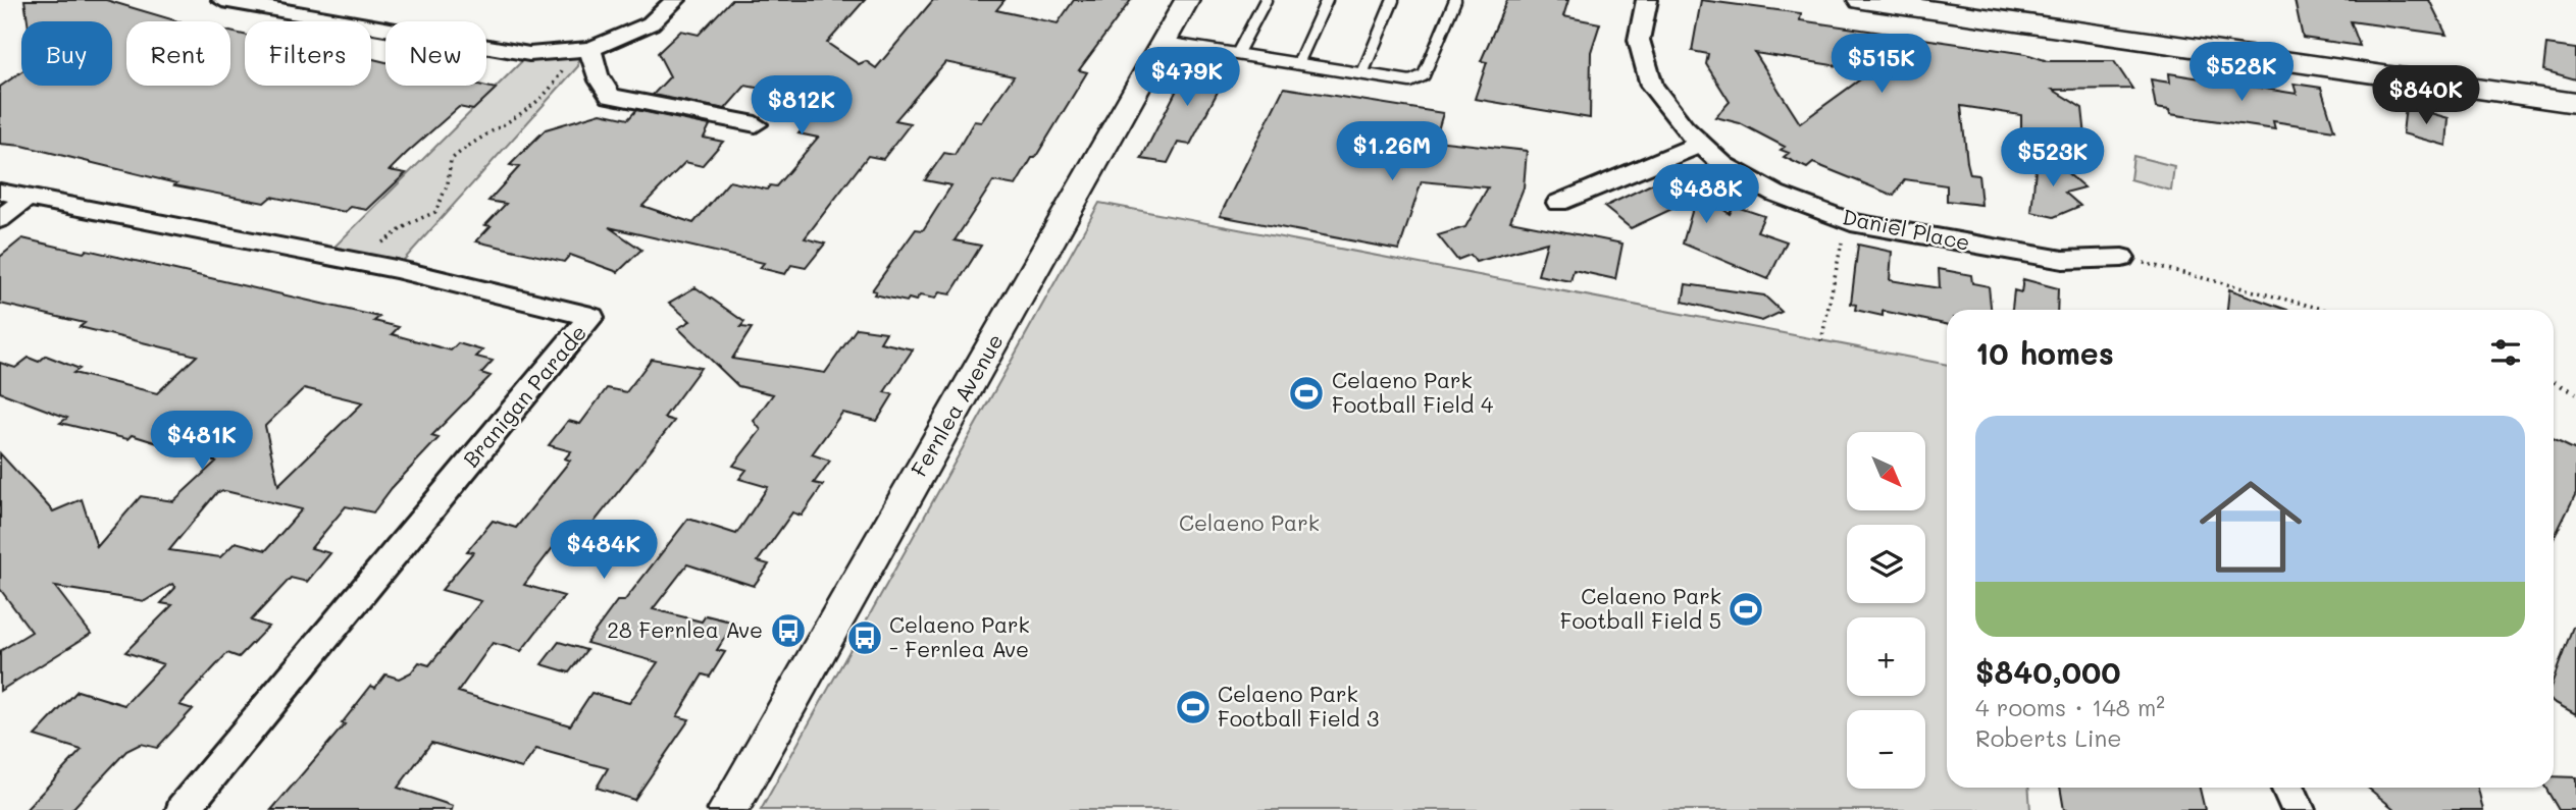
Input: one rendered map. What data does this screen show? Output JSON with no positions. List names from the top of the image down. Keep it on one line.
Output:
{"streets":{"street":["Daniel Place","Branigan Parade","Fernlea Avenue"]},"parks":["Celaeno Park"],"places":{"sports":["Celaeno Park Football Field 4","Celaeno Park Football Field 5","Celaeno Park Football Field 3"],"bus stop":["28 Fernlea Ave","Celaeno Park - Fernlea Ave"]},"north":"bottom right","page":{"chip":["Buy","Rent","Filters","New"],"price":["$515K","$528K","$479K","$840K","$812K","$1.26M","$523K","$488K","$481K","$484K"],"heading":"10 homes","list":[{"name":"$840,000","note":"4 rooms · 148 m² · Roberts Line"}],"map_buttons":["+","−"]}}
